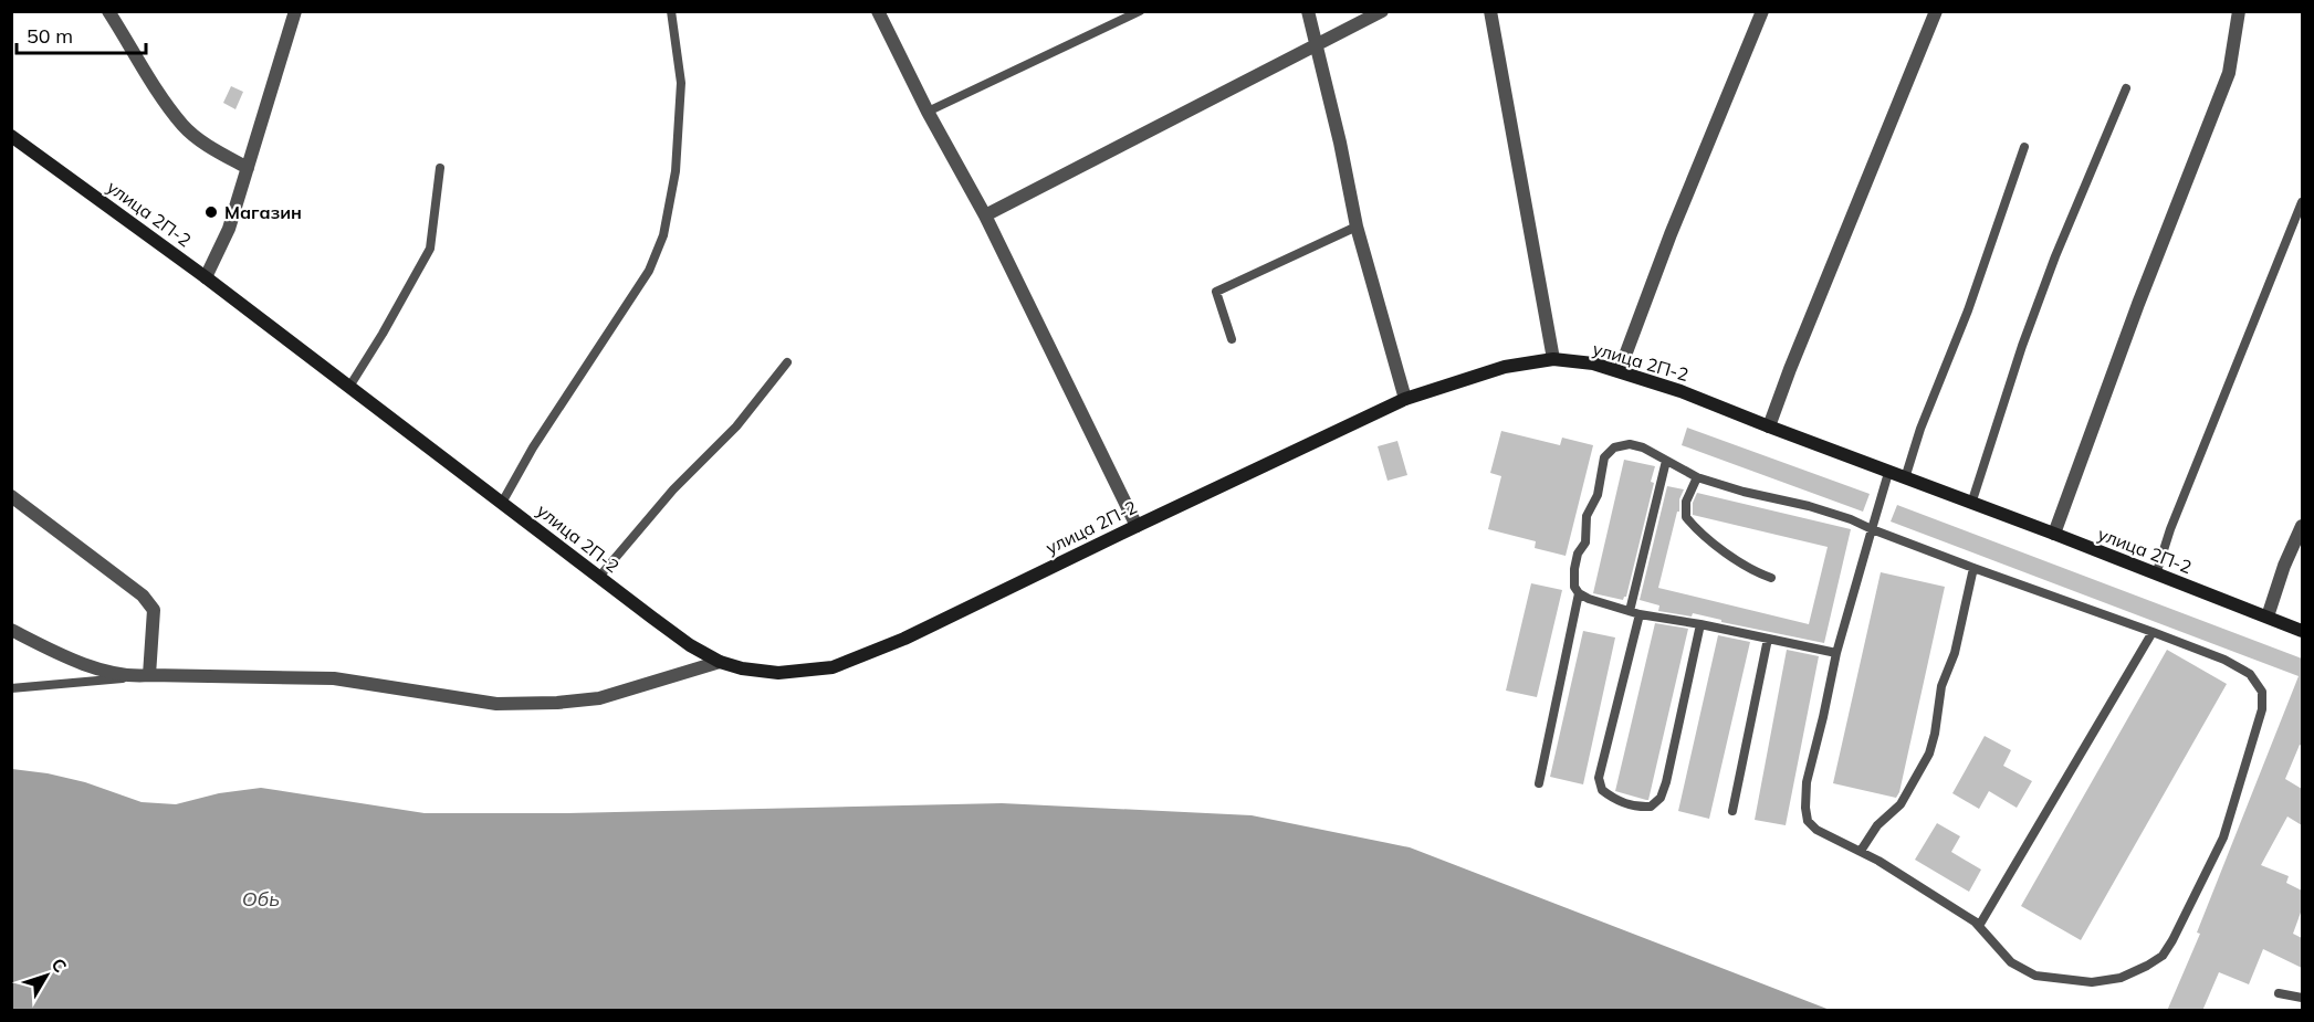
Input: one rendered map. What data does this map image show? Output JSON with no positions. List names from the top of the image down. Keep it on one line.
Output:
{"streets":{"main road":["улица 2П-2"]},"water":["Обь"],"places":["Магазин"],"scale_bar":"50 m","north":"top right"}
